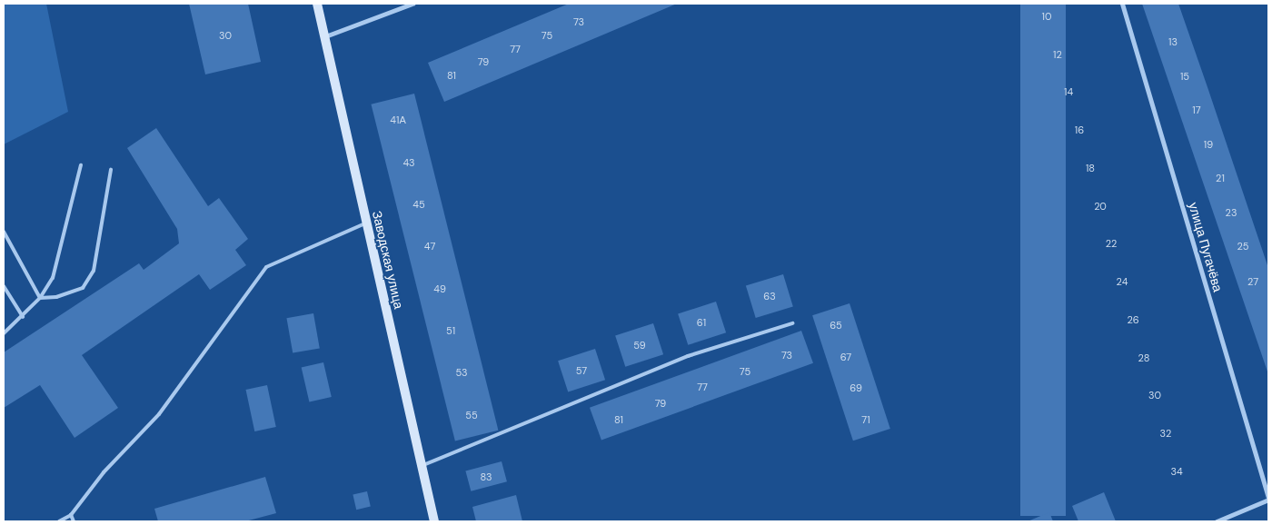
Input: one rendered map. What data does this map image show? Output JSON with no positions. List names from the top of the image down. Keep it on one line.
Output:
{"streets":{"street":["улица Пугачёва","Заводская улица"]},"house_numbers":["10","73","30","75","13","77","12","79","81","15","14","17","41А","16","19","43","18","21","45","20","23","22","47","25","24","27","49","63","26","61","65","51","59","73","67","28","57","75","53","77","69","30","79","55","81","71","32","34","83"]}
